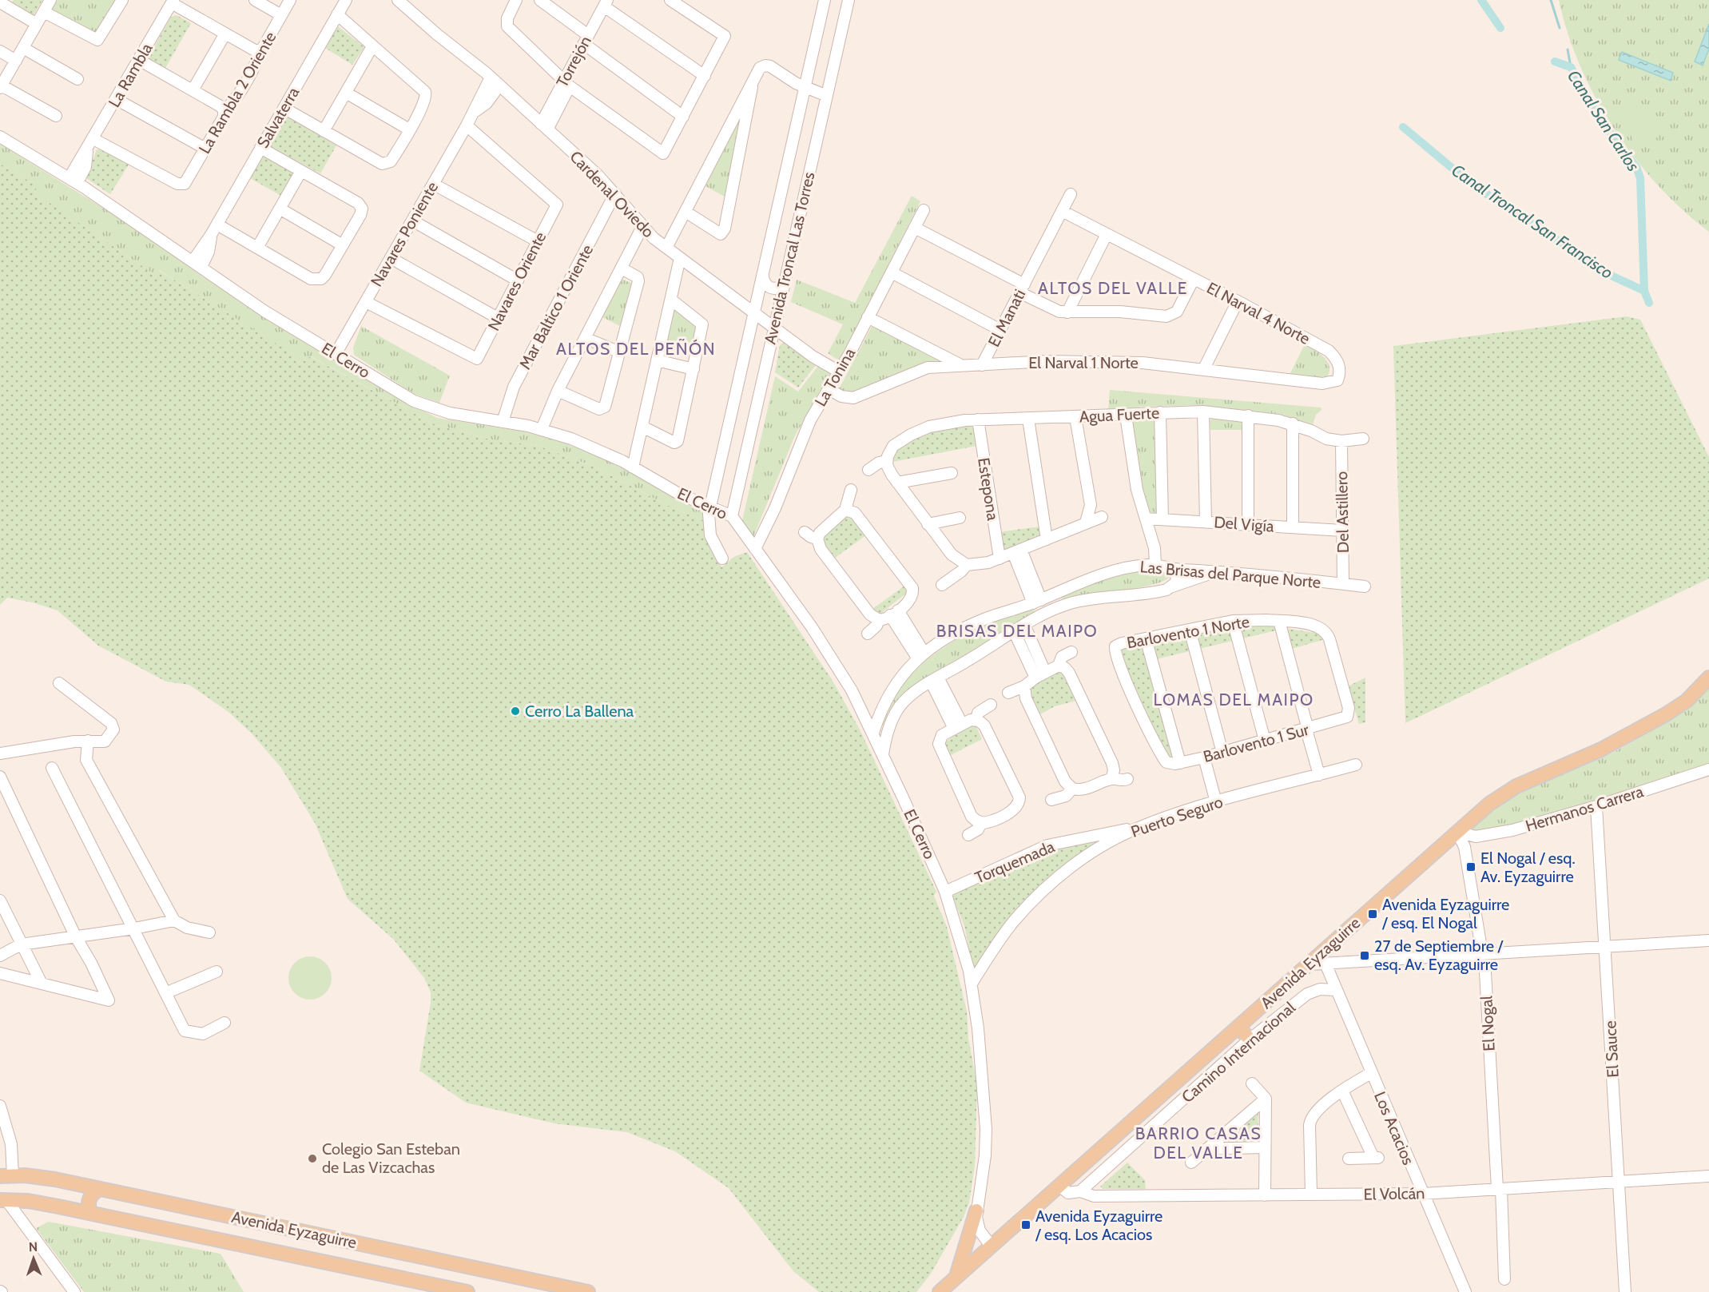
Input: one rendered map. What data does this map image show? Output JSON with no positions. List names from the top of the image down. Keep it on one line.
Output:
{"streets":{"main road":["Avenida Eyzaguirre"],"street":["Torrejón","La Rambla","La Rambla 2 Oriente","Salvaterra","Cardenal Oviedo","Navares Poniente","Avenida Troncal Las Torres","Navares Oriente","Mar Baltico 1 Oriente","El Narval 4 Norte","El Manati","El Cerro","El Narval 1 Norte","La Tonina","Agua Fuerte","Estepona","Del Astillero","Del Vigía","Las Brisas del Parque Norte","Barlovento 1 Norte","Barlovento 1 Sur","Hermanos Carrera","Puerto Seguro","Torquemada","El Nogal","El Sauce","Camino Internacional","Los Acacios","El Volcán"]},"crossings":[["Torrejón","Cardenal Oviedo"],["La Rambla","La Rambla 2 Oriente"],["La Rambla","El Cerro"],["Salvaterra","El Cerro"],["Cardenal Oviedo","Navares Poniente"],["Cardenal Oviedo","Avenida Troncal Las Torres"],["Cardenal Oviedo","Mar Baltico 1 Oriente"],["Cardenal Oviedo","La Tonina"],["Navares Poniente","Navares Oriente"],["Navares Poniente","El Cerro"],["Avenida Troncal Las Torres","El Cerro"],["Mar Baltico 1 Oriente","El Cerro"],["El Narval 4 Norte","El Manati"],["El Narval 4 Norte","El Narval 1 Norte"],["El Manati","El Narval 1 Norte"],["El Cerro","La Tonina"],["El Cerro","Las Brisas del Parque Norte"],["El Cerro","Puerto Seguro"],["El Cerro","Torquemada"],["El Cerro","Avenida Eyzaguirre"],["El Narval 1 Norte","La Tonina"],["Agua Fuerte","Estepona"],["Agua Fuerte","Del Astillero"],["Del Astillero","Del Vigía"],["Del Astillero","Las Brisas del Parque Norte"],["Barlovento 1 Norte","Barlovento 1 Sur"],["Hermanos Carrera","Avenida Eyzaguirre"],["Hermanos Carrera","El Nogal"],["Hermanos Carrera","El Sauce"],["Puerto Seguro","Torquemada"],["Avenida Eyzaguirre","El Nogal"],["El Nogal","El Volcán"],["El Sauce","El Volcán"],["Camino Internacional","Los Acacios"],["Camino Internacional","El Volcán"],["Los Acacios","El Volcán"]],"districts":["ALTOS DEL VALLE","ALTOS DEL PEÑÓN","BRISAS DEL MAIPO","LOMAS DEL MAIPO","BARRIO CASAS DEL VALLE"],"water":["Canal San Carlos","Canal Troncal San Francisco"],"places":{"other":["Cerro La Ballena","Colegio San Esteban de Las Vizcachas"],"transit":["El Nogal / esq. Av. Eyzaguirre","Avenida Eyzaguirre / esq. El Nogal","27 de Septiembre / esq. Av. Eyzaguirre","Avenida Eyzaguirre / esq. Los Acacios"]},"north":"top"}
